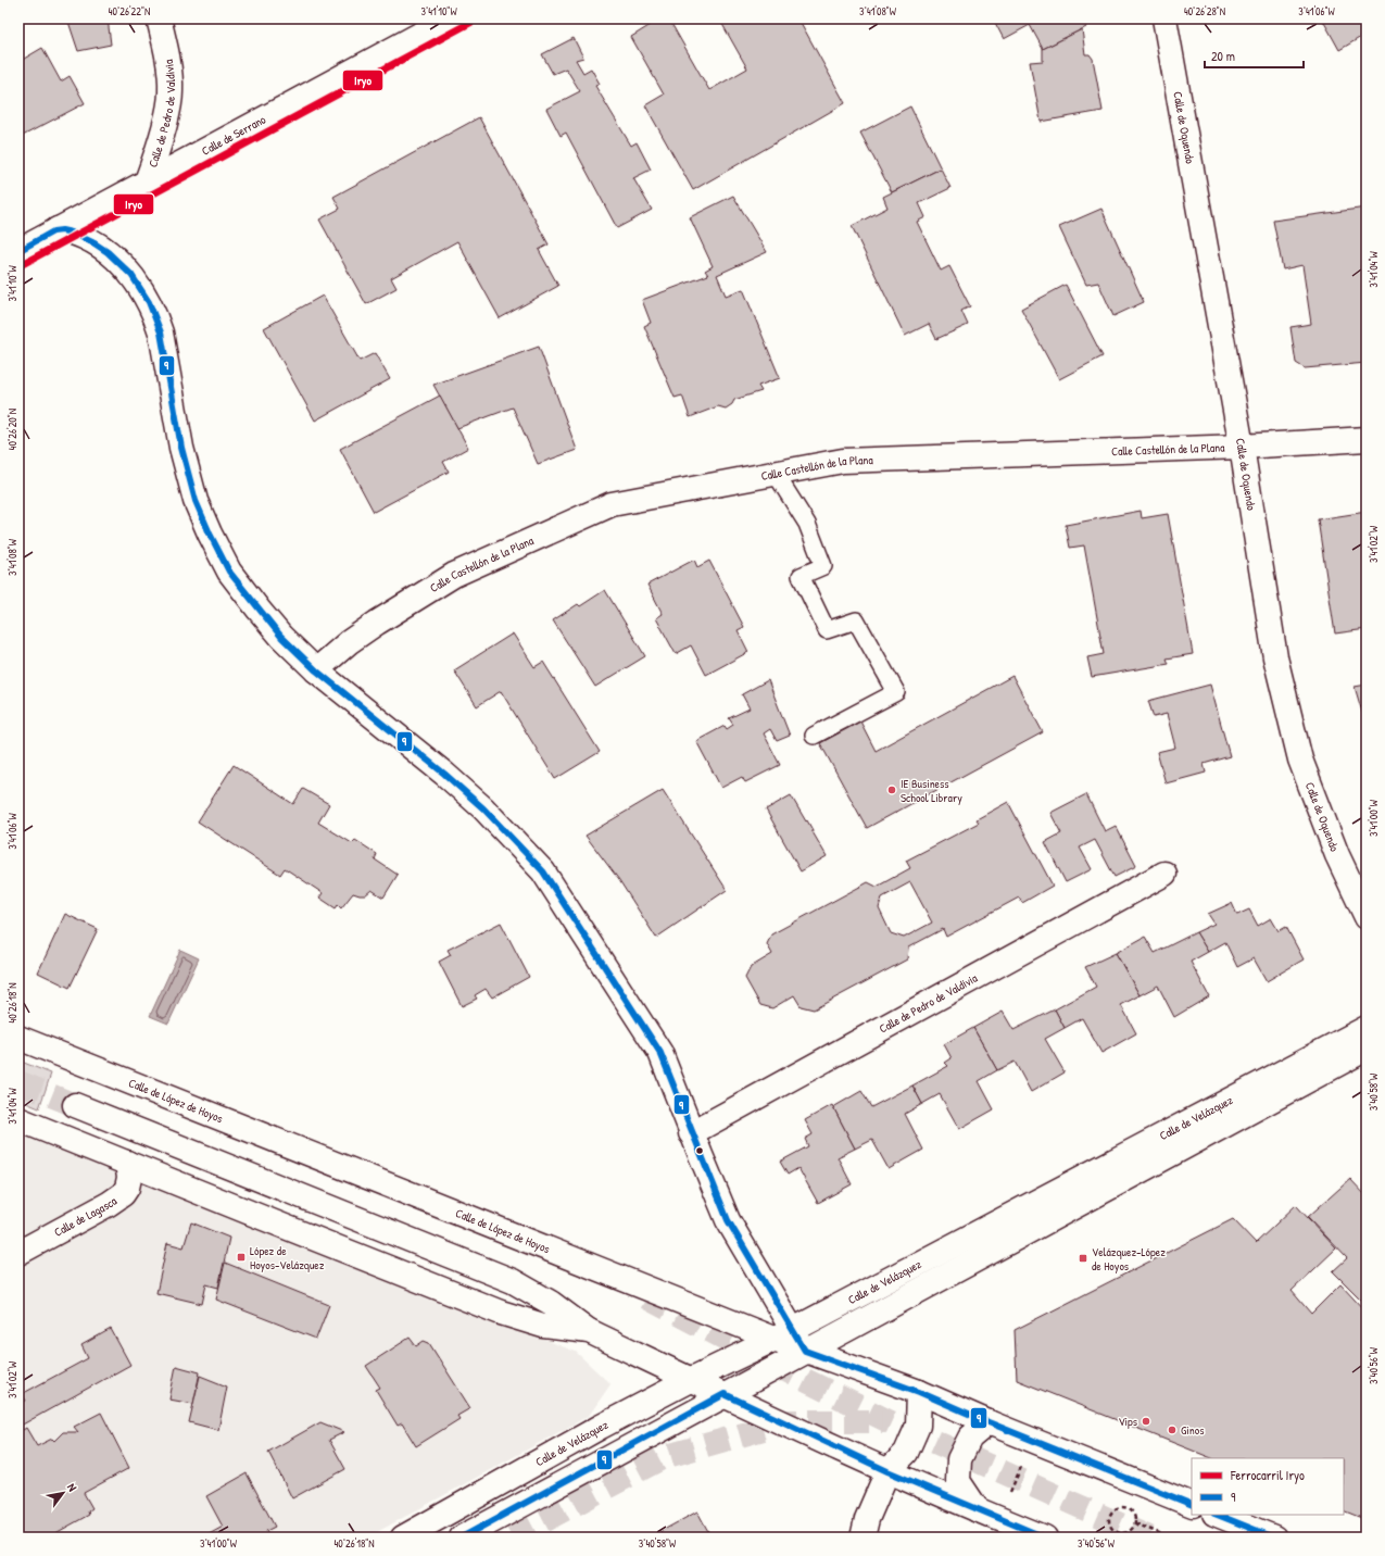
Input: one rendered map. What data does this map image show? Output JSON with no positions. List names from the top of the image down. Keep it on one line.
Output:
{"streets":{"street":["Calle de Pedro de Valdivia","Calle de Oquendo","Calle de Serrano","Calle Castellón de la Plana","Calle de López de Hoyos","Calle de Velázquez","Calle de Lagasca"]},"crossings":[["Calle de Pedro de Valdivia","Calle de Serrano"],["Calle de Oquendo","Calle Castellón de la Plana"],["Calle de López de Hoyos","Calle de Velázquez"]],"places":{"other":["IE Business School Library","Vips","Ginos"],"transit":["López de Hoyos-Velázquez","Velázquez-López de Hoyos"]},"lines":["rail line Iryo","transit line 9"],"legend":["Ferrocarril Iryo","9"],"scale_bar":"20 m","north":"top right","coordinates":["40°26'22\"N","3°41'10\"W","3°41'08\"W","40°26'28\"N","3°41'06\"W","3°41'04\"W","40°26'20\"N","3°41'02\"W","3°41'00\"W","40°26'18\"N","3°40'58\"W","3°40'56\"W"]}
